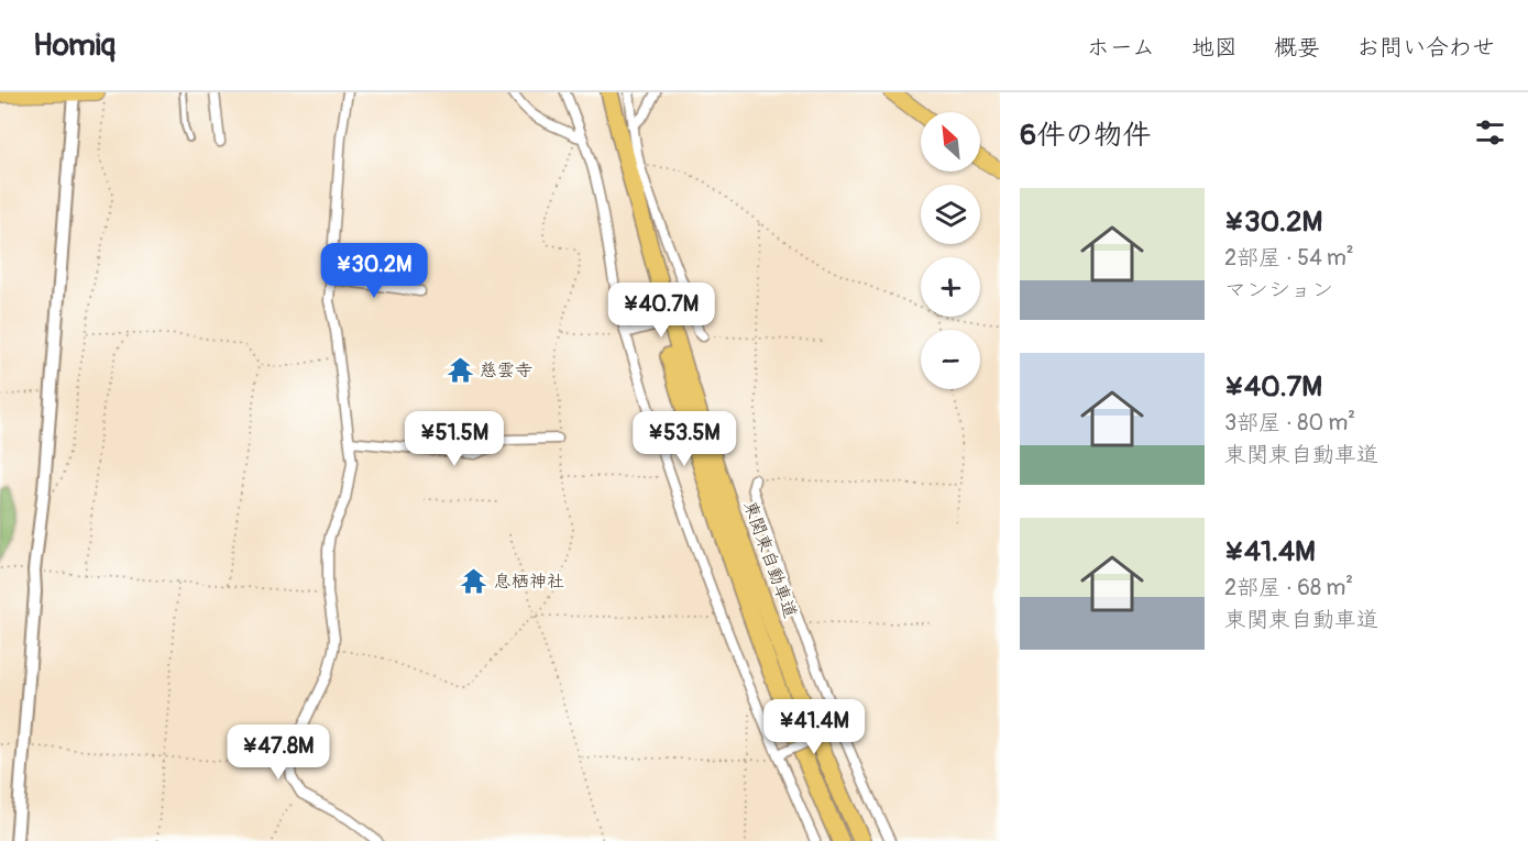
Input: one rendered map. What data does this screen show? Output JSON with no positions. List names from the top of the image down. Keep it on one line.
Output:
{"streets":{"highway":["東関東自動車道"]},"places":{"temple":["慈雲寺","息栖神社"]},"north":"top left","page":{"header":"Homiq","nav":["ホーム","地図","概要","お問い合わせ"],"heading":"6件の物件","map_buttons":["+","−"],"list":[{"name":"¥30.2M","note":"2部屋 · 54 m² · マンション"},{"name":"¥40.7M","note":"3部屋 · 80 m² · 東関東自動車道"},{"name":"¥41.4M","note":"2部屋 · 68 m² · 東関東自動車道"}],"price":["¥30.2M","¥40.7M","¥51.5M","¥53.5M","¥41.4M","¥47.8M"]}}
